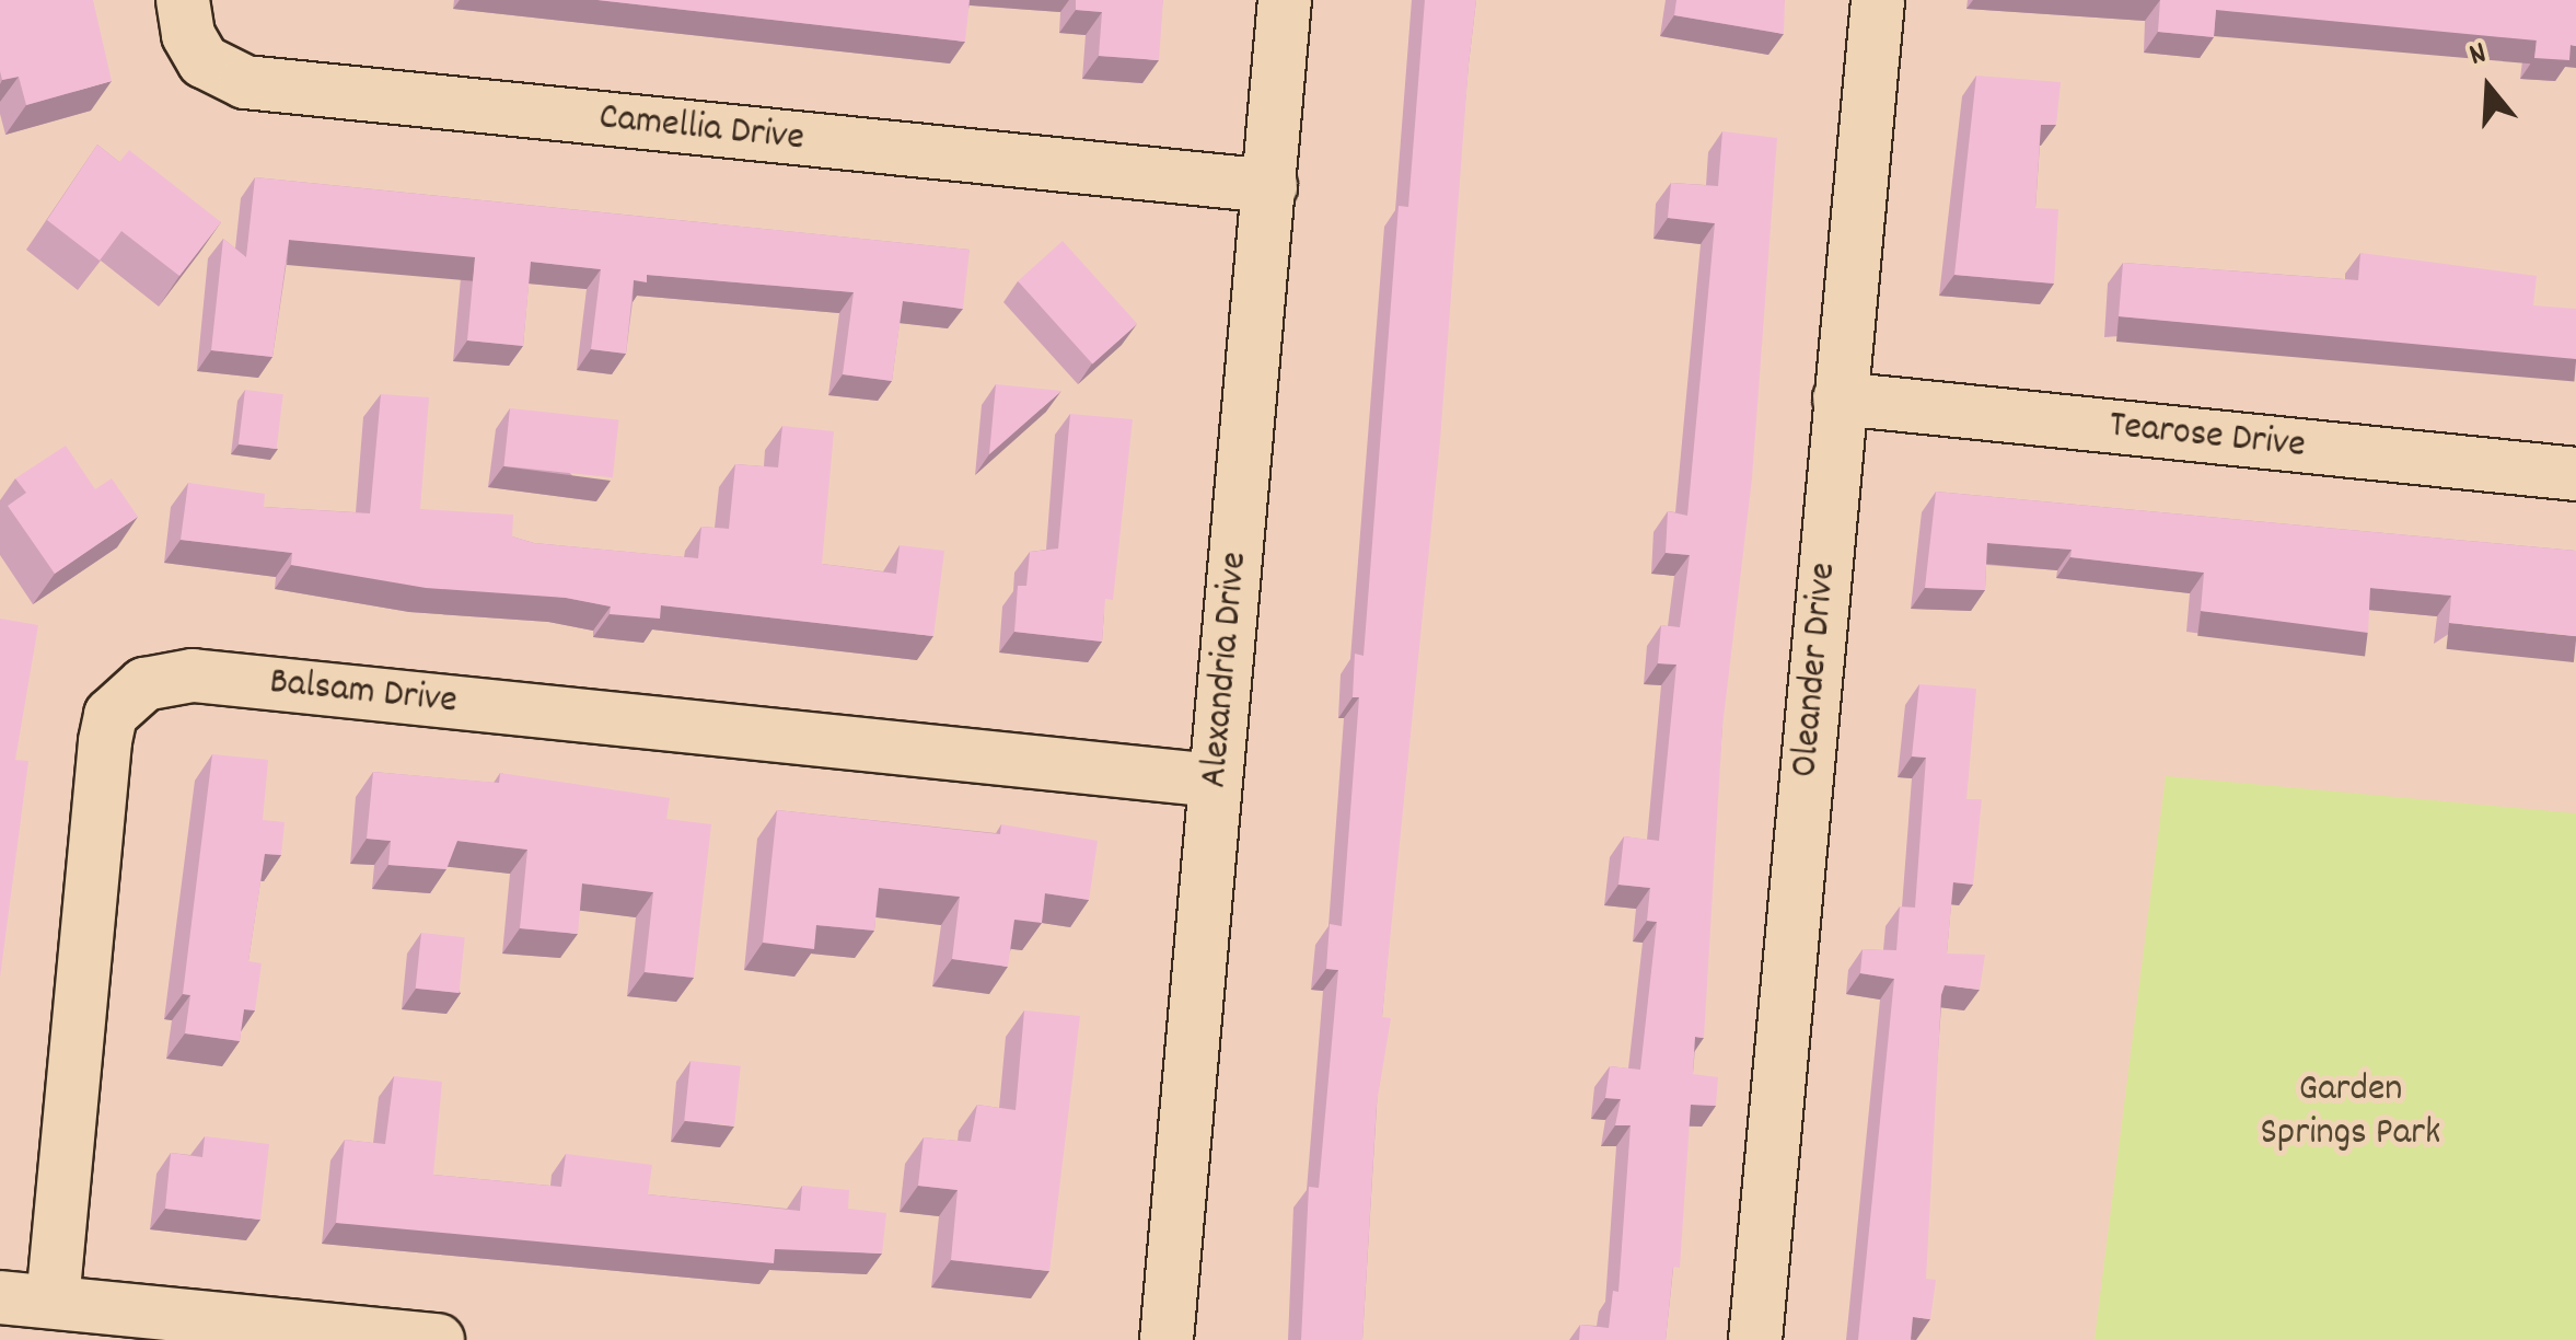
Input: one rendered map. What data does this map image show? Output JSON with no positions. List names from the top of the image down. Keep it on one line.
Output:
{"streets":{"street":["Camellia Drive","Tearose Drive","Alexandria Drive","Oleander Drive","Balsam Drive"]},"crossings":[["Camellia Drive","Alexandria Drive"],["Tearose Drive","Oleander Drive"],["Alexandria Drive","Balsam Drive"]],"parks":["Garden Springs Park"],"north":"top"}
